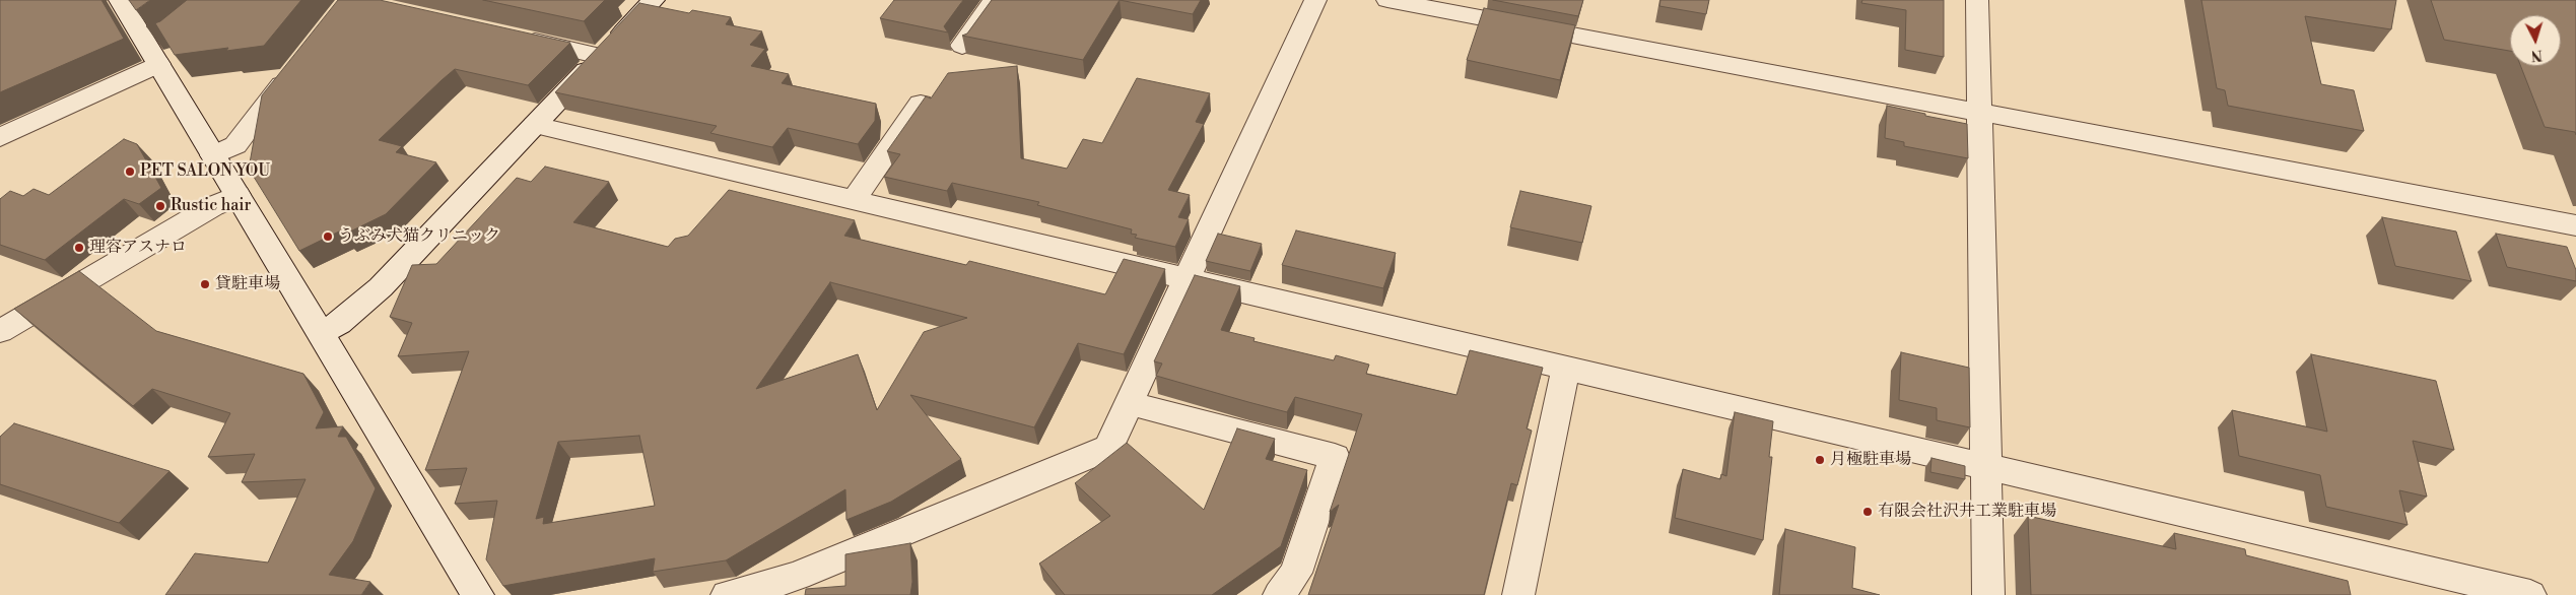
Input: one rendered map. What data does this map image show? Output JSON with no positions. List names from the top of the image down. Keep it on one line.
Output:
{"places":["PET SALON YOU","Rustic hair","うぶみ犬猫クリニック","理容アスナロ","貸駐車場","月極駐車場","有限会社沢井工業駐車場"],"north":"bottom"}
